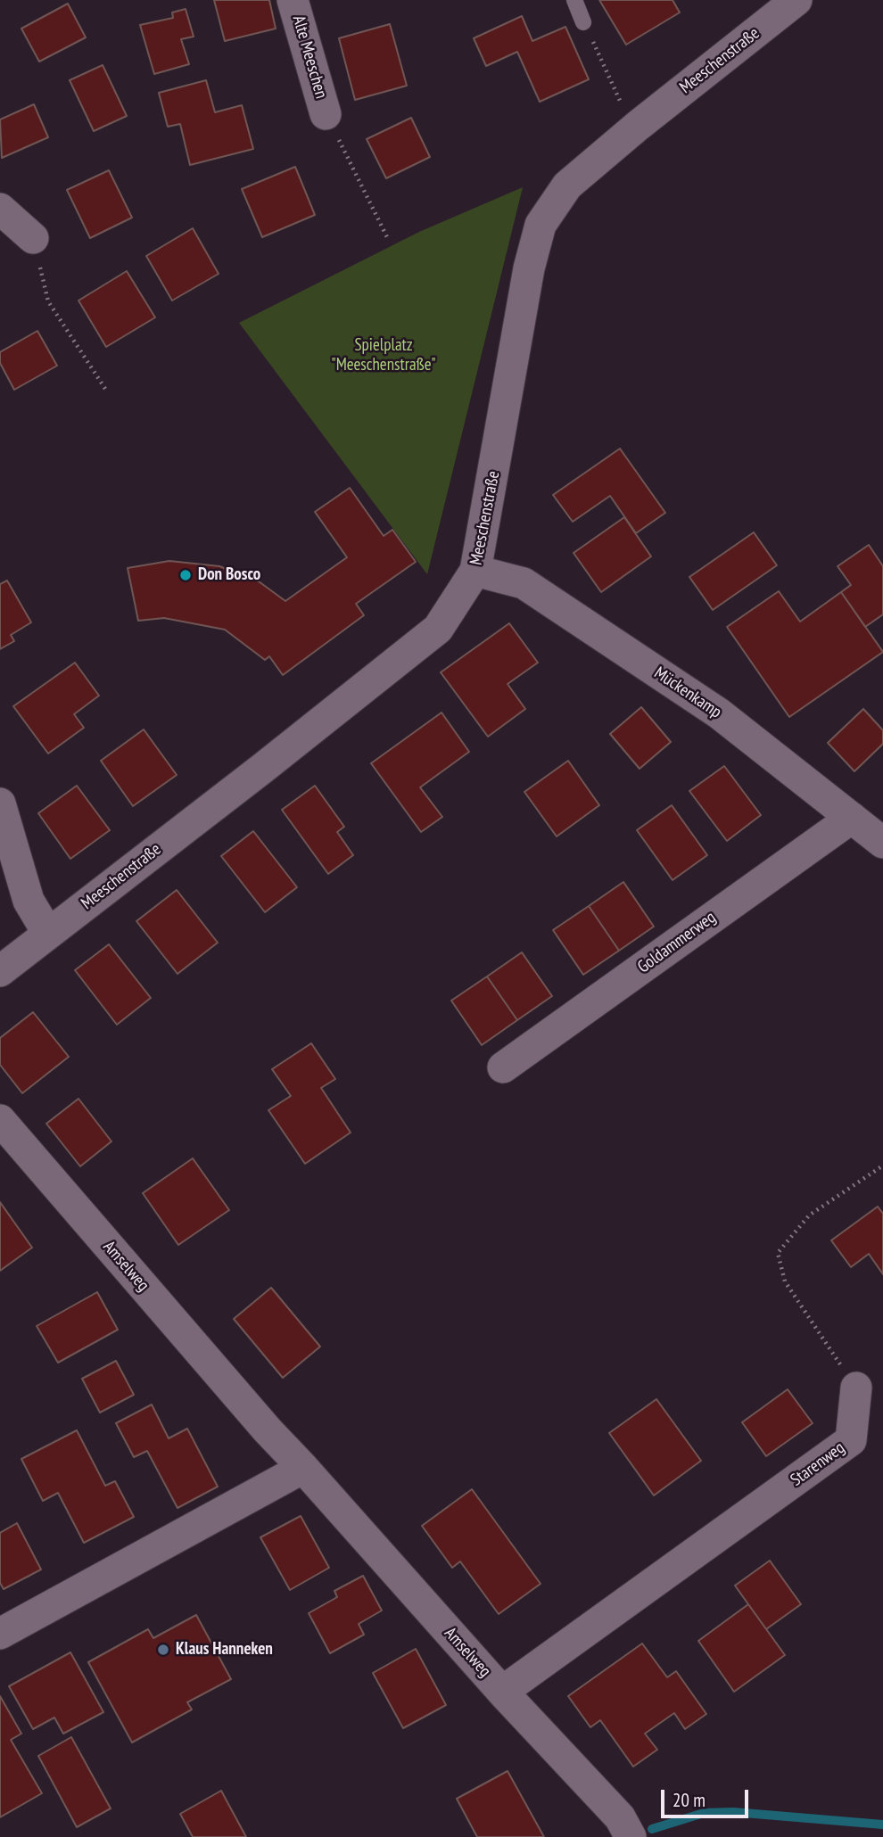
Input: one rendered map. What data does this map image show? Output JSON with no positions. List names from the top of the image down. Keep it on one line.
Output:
{"streets":{"street":["Alte Meeschen","Meeschenstraße","Mückenkamp","Goldammerweg","Amselweg","Starenweg"]},"crossings":[["Meeschenstraße","Mückenkamp"],["Mückenkamp","Goldammerweg"],["Amselweg","Starenweg"]],"parks":["Spielplatz \"Meeschenstraße\""],"places":["Don Bosco","Klaus Hanneken"],"scale_bar":"20 m"}
